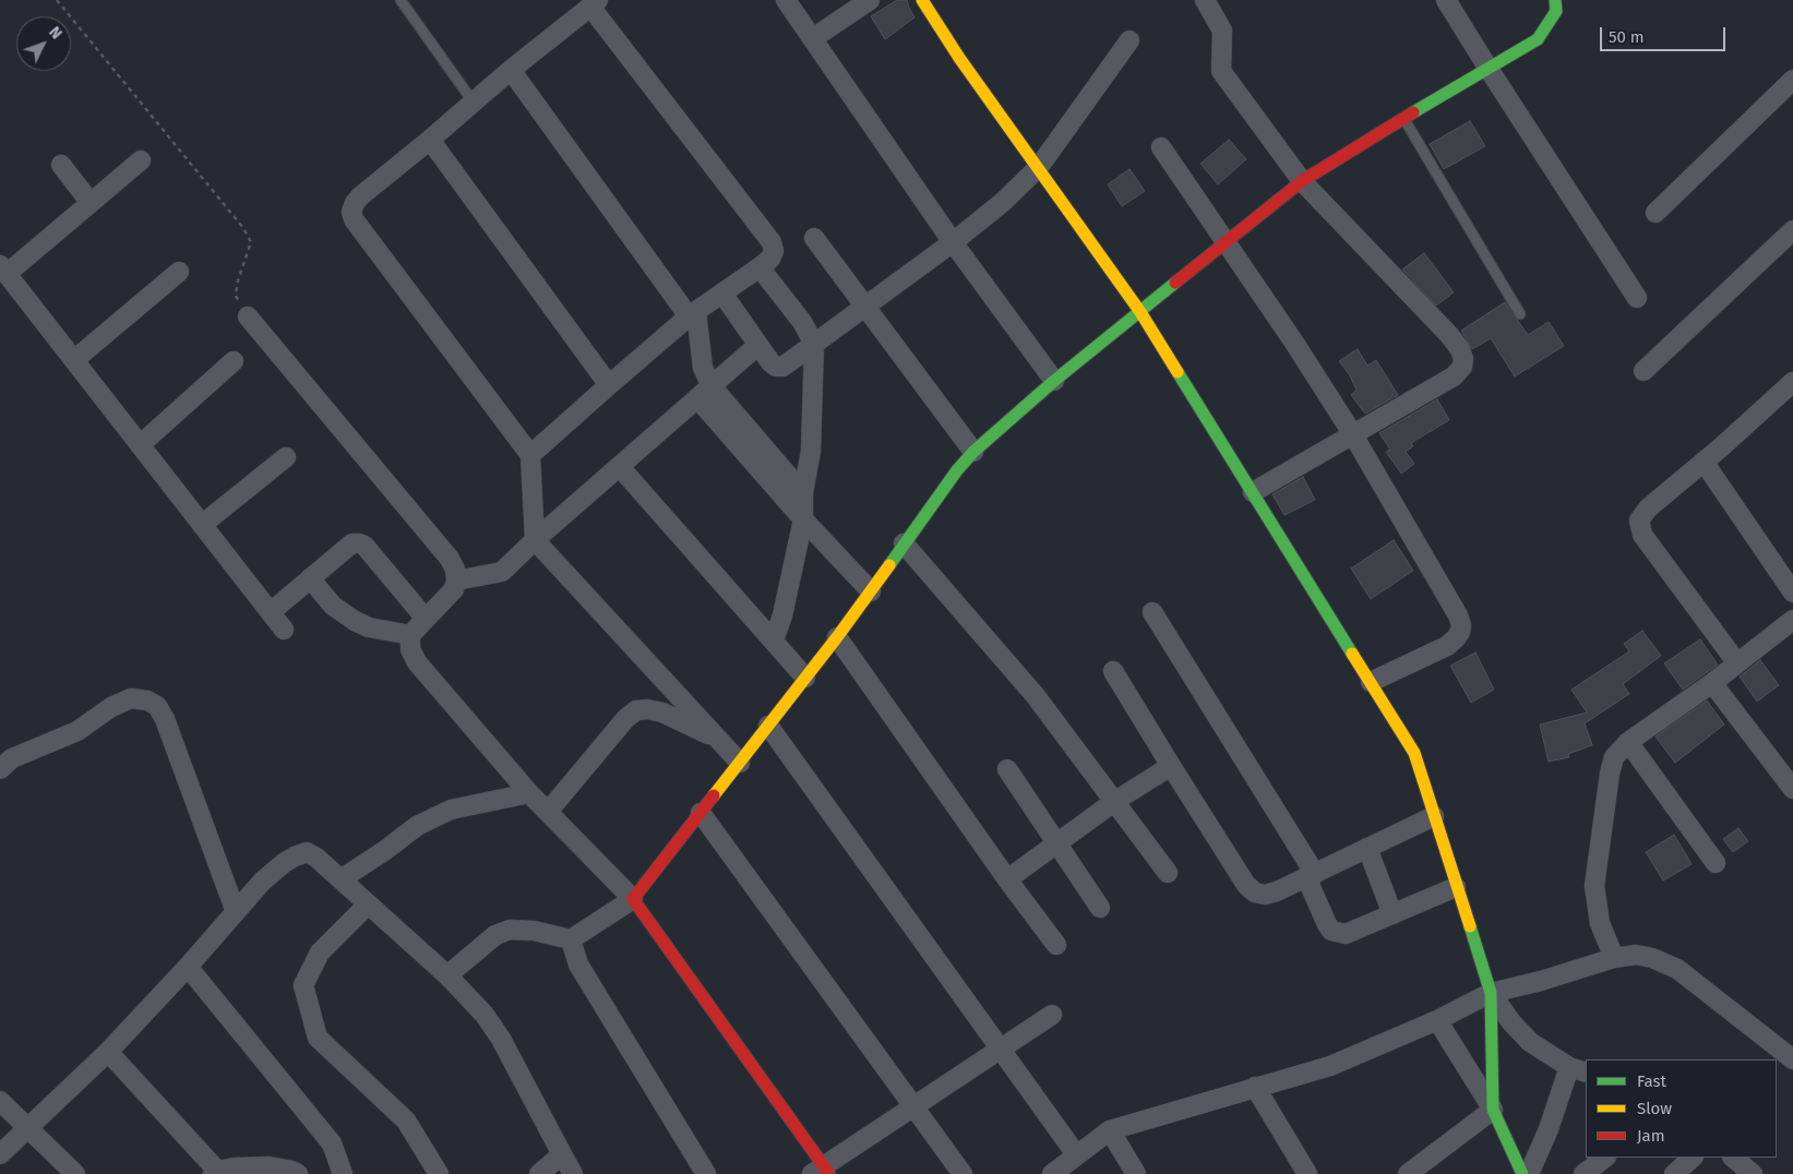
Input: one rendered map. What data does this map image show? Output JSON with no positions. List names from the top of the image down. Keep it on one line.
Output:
{"legend":["Fast","Slow","Jam"],"scale_bar":"50 m","north":"top right"}
